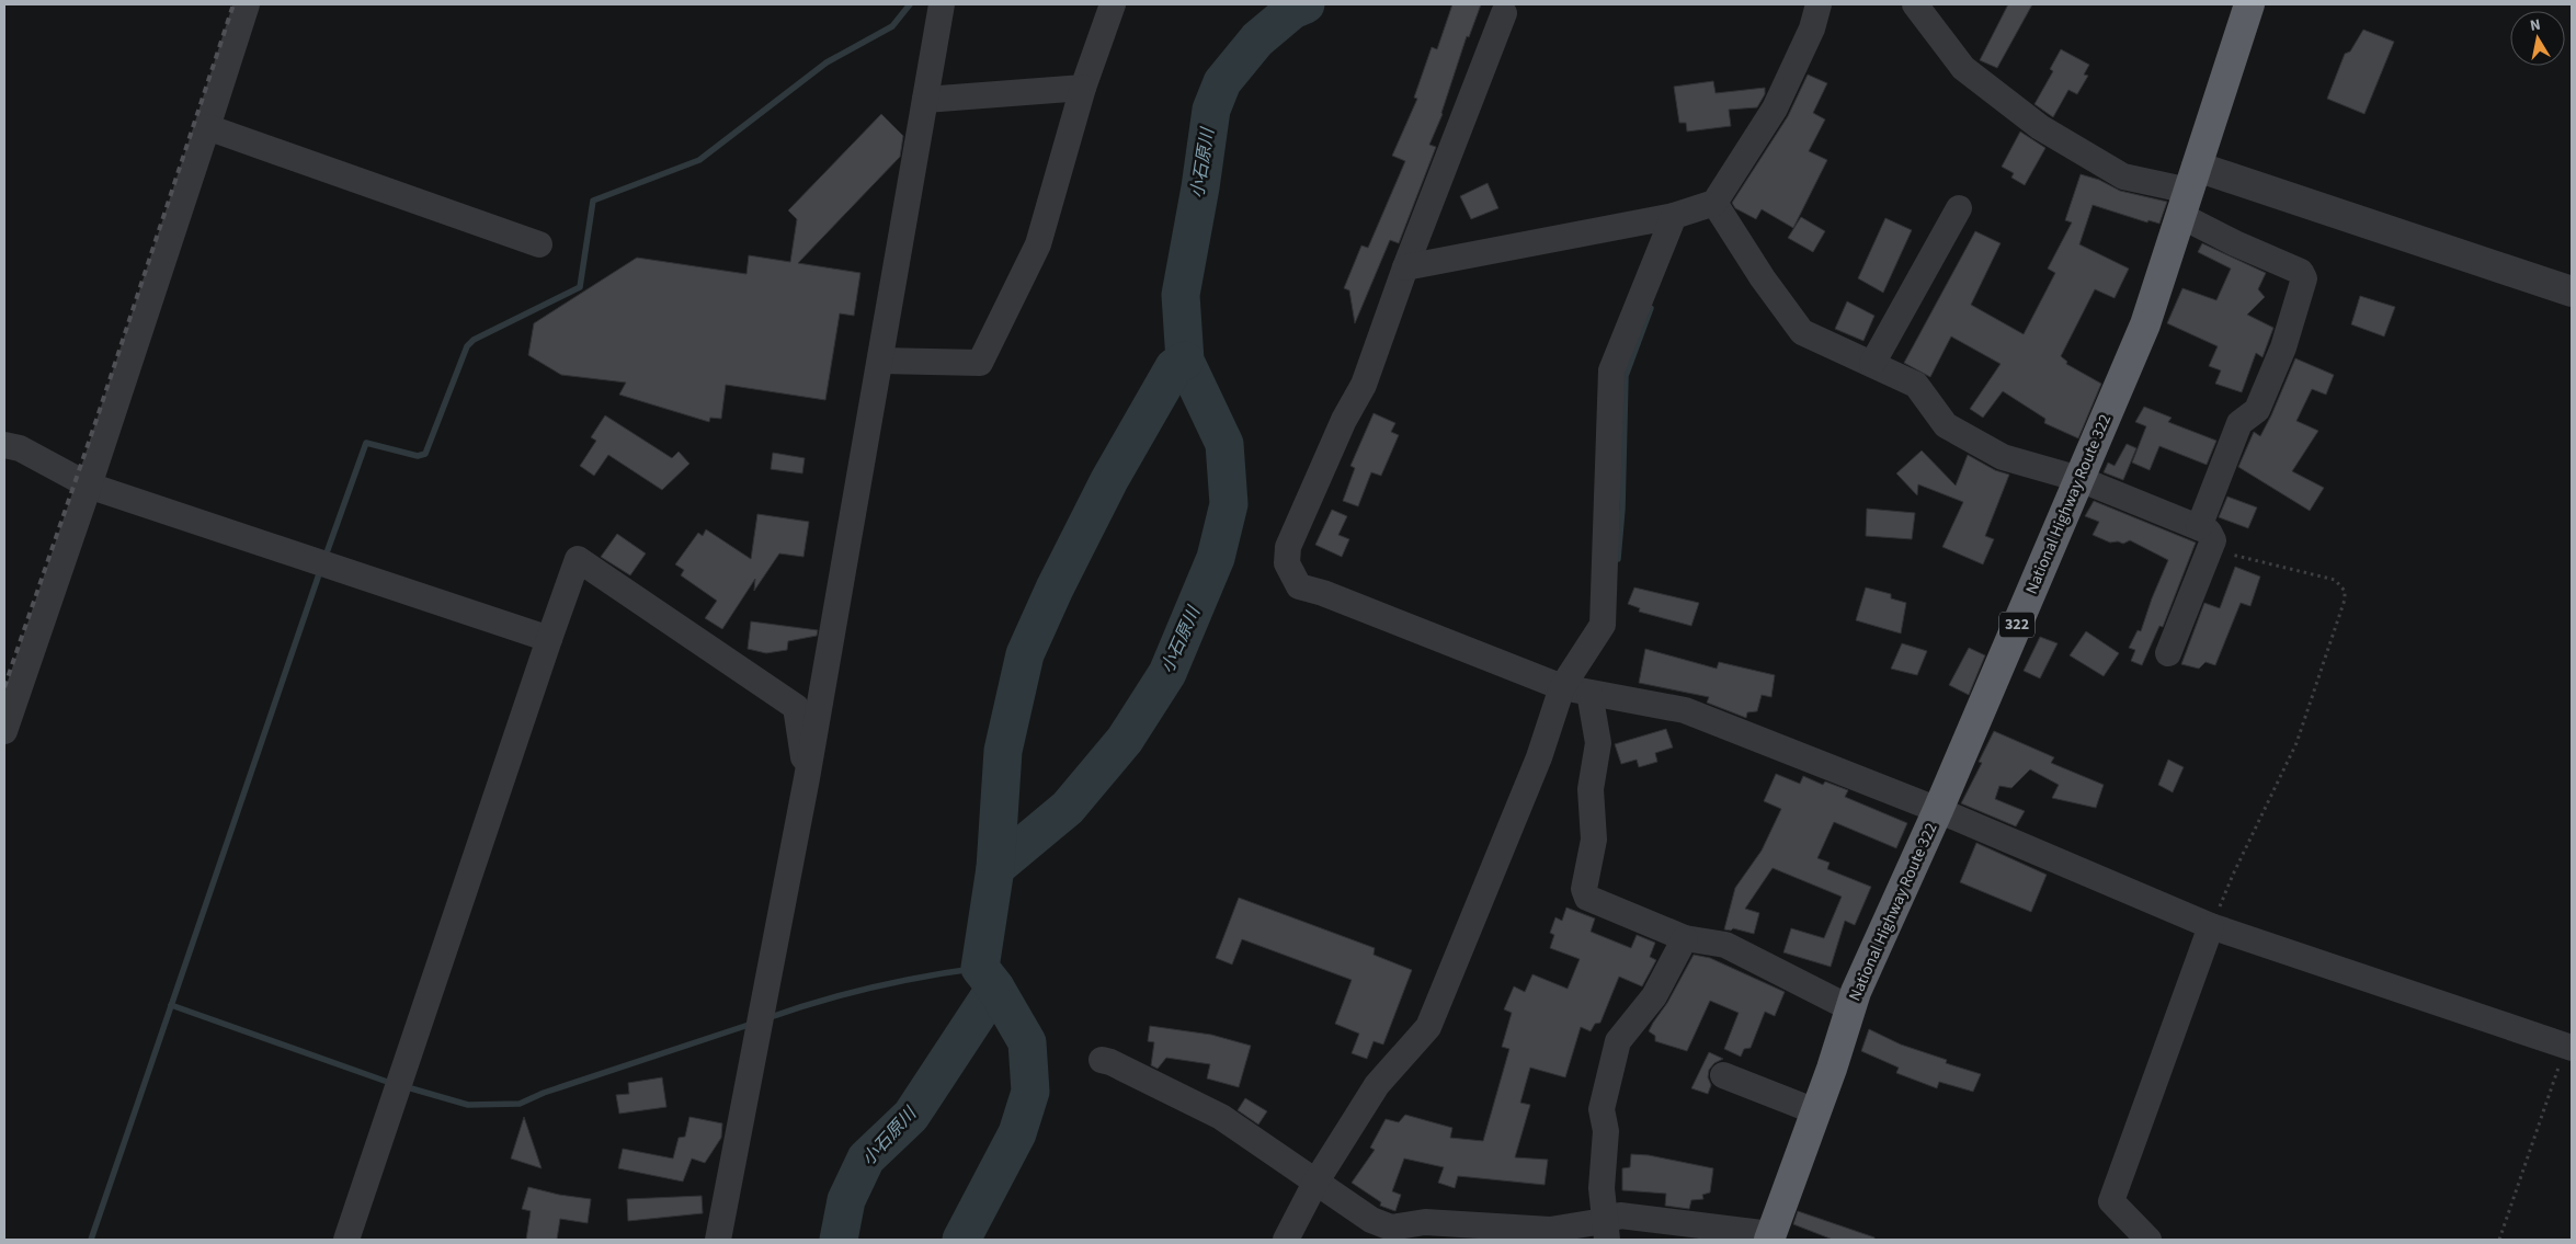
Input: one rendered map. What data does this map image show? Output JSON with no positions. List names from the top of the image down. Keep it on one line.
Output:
{"streets":{"highway":["National Highway Route 322","322"]},"water":["小石原川"],"north":"top"}
